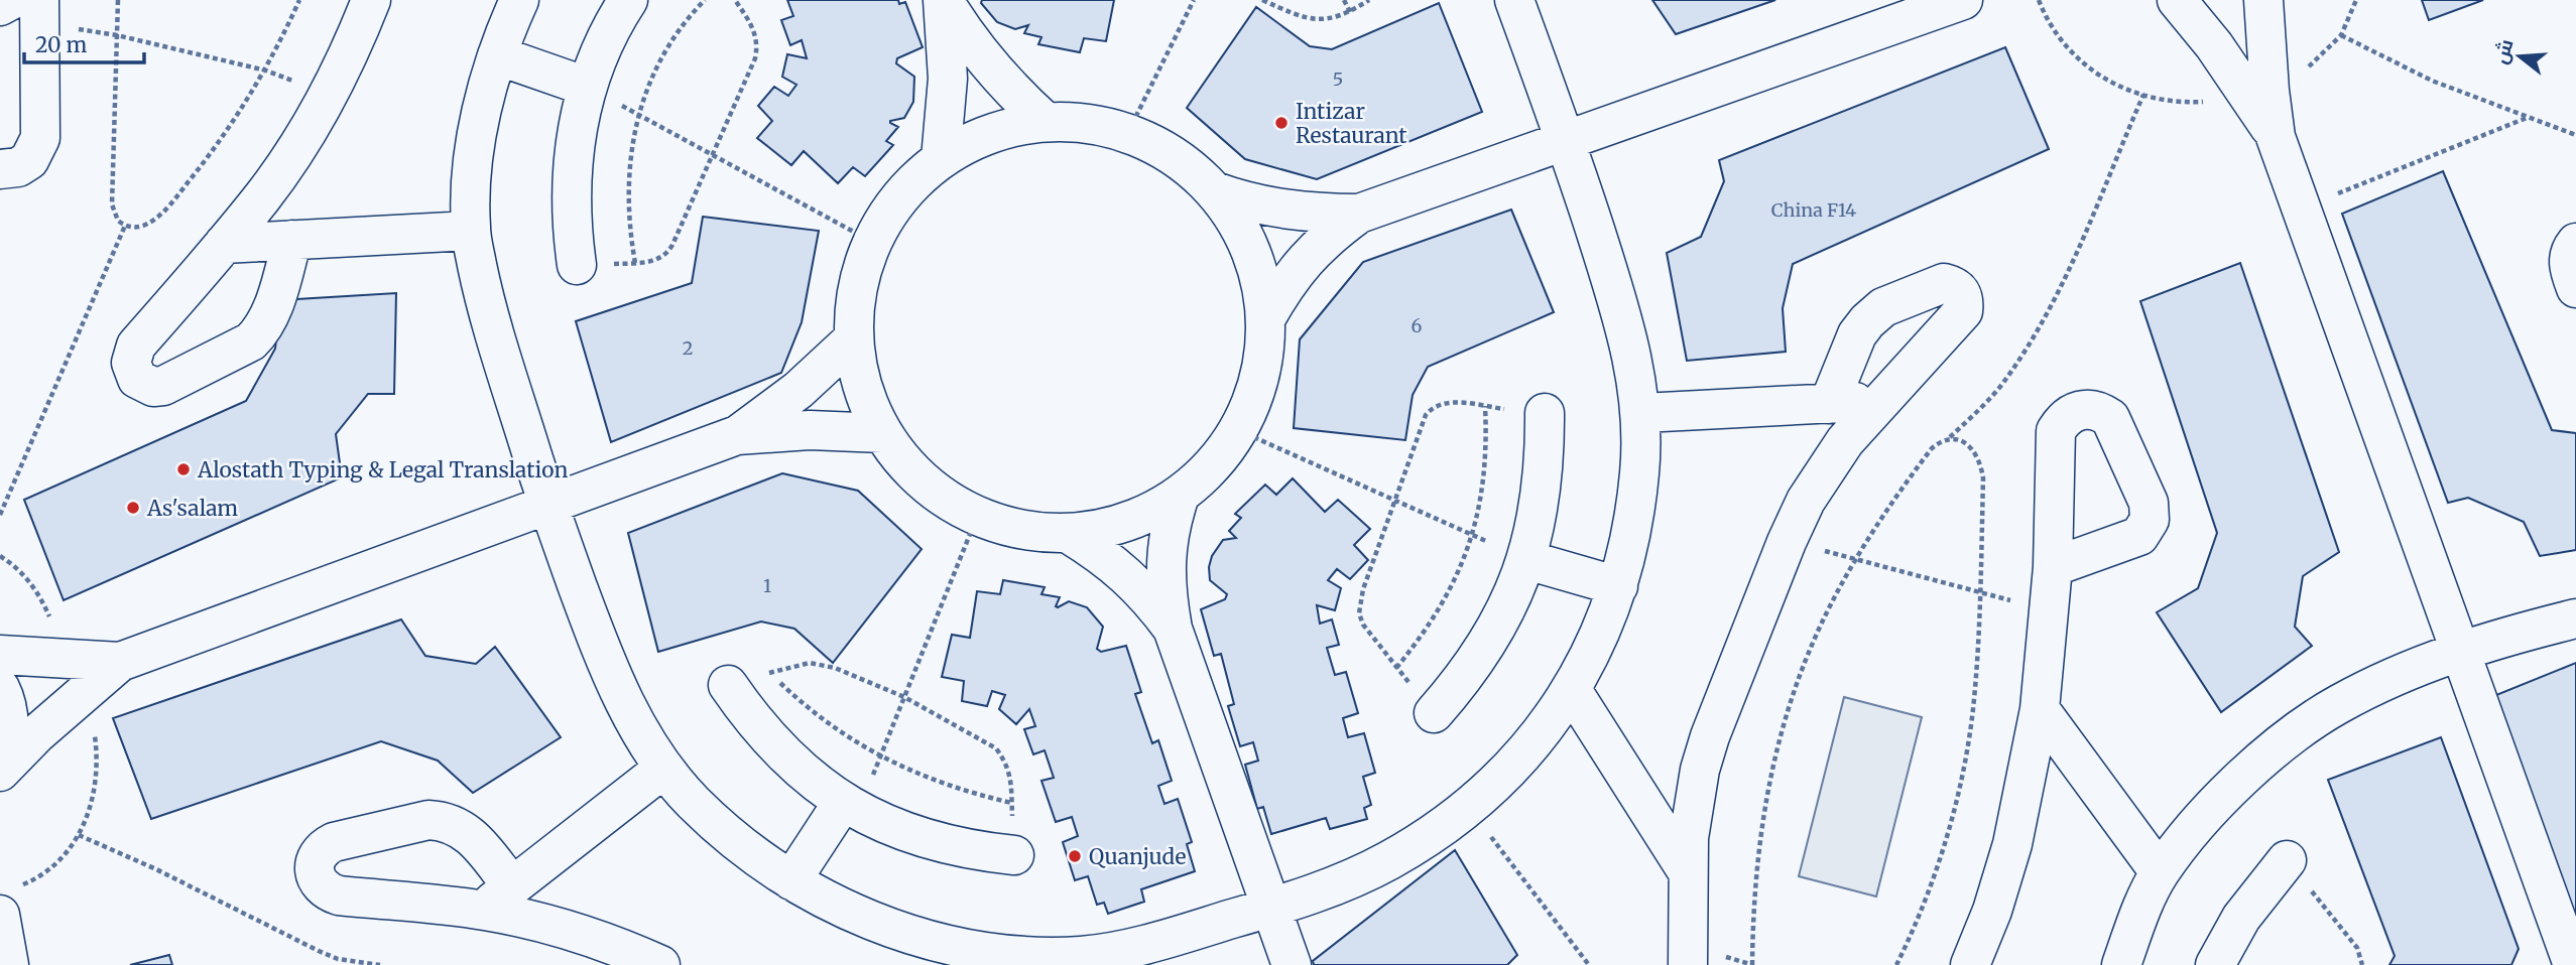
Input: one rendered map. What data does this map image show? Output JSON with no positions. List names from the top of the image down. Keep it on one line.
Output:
{"places":["Intizar Restaurant","Alostath Typing & Legal Translation","As'salam","Quanjude"],"house_numbers":["5","China F14","6","2","1"],"scale_bar":"20 m","north":"left"}
